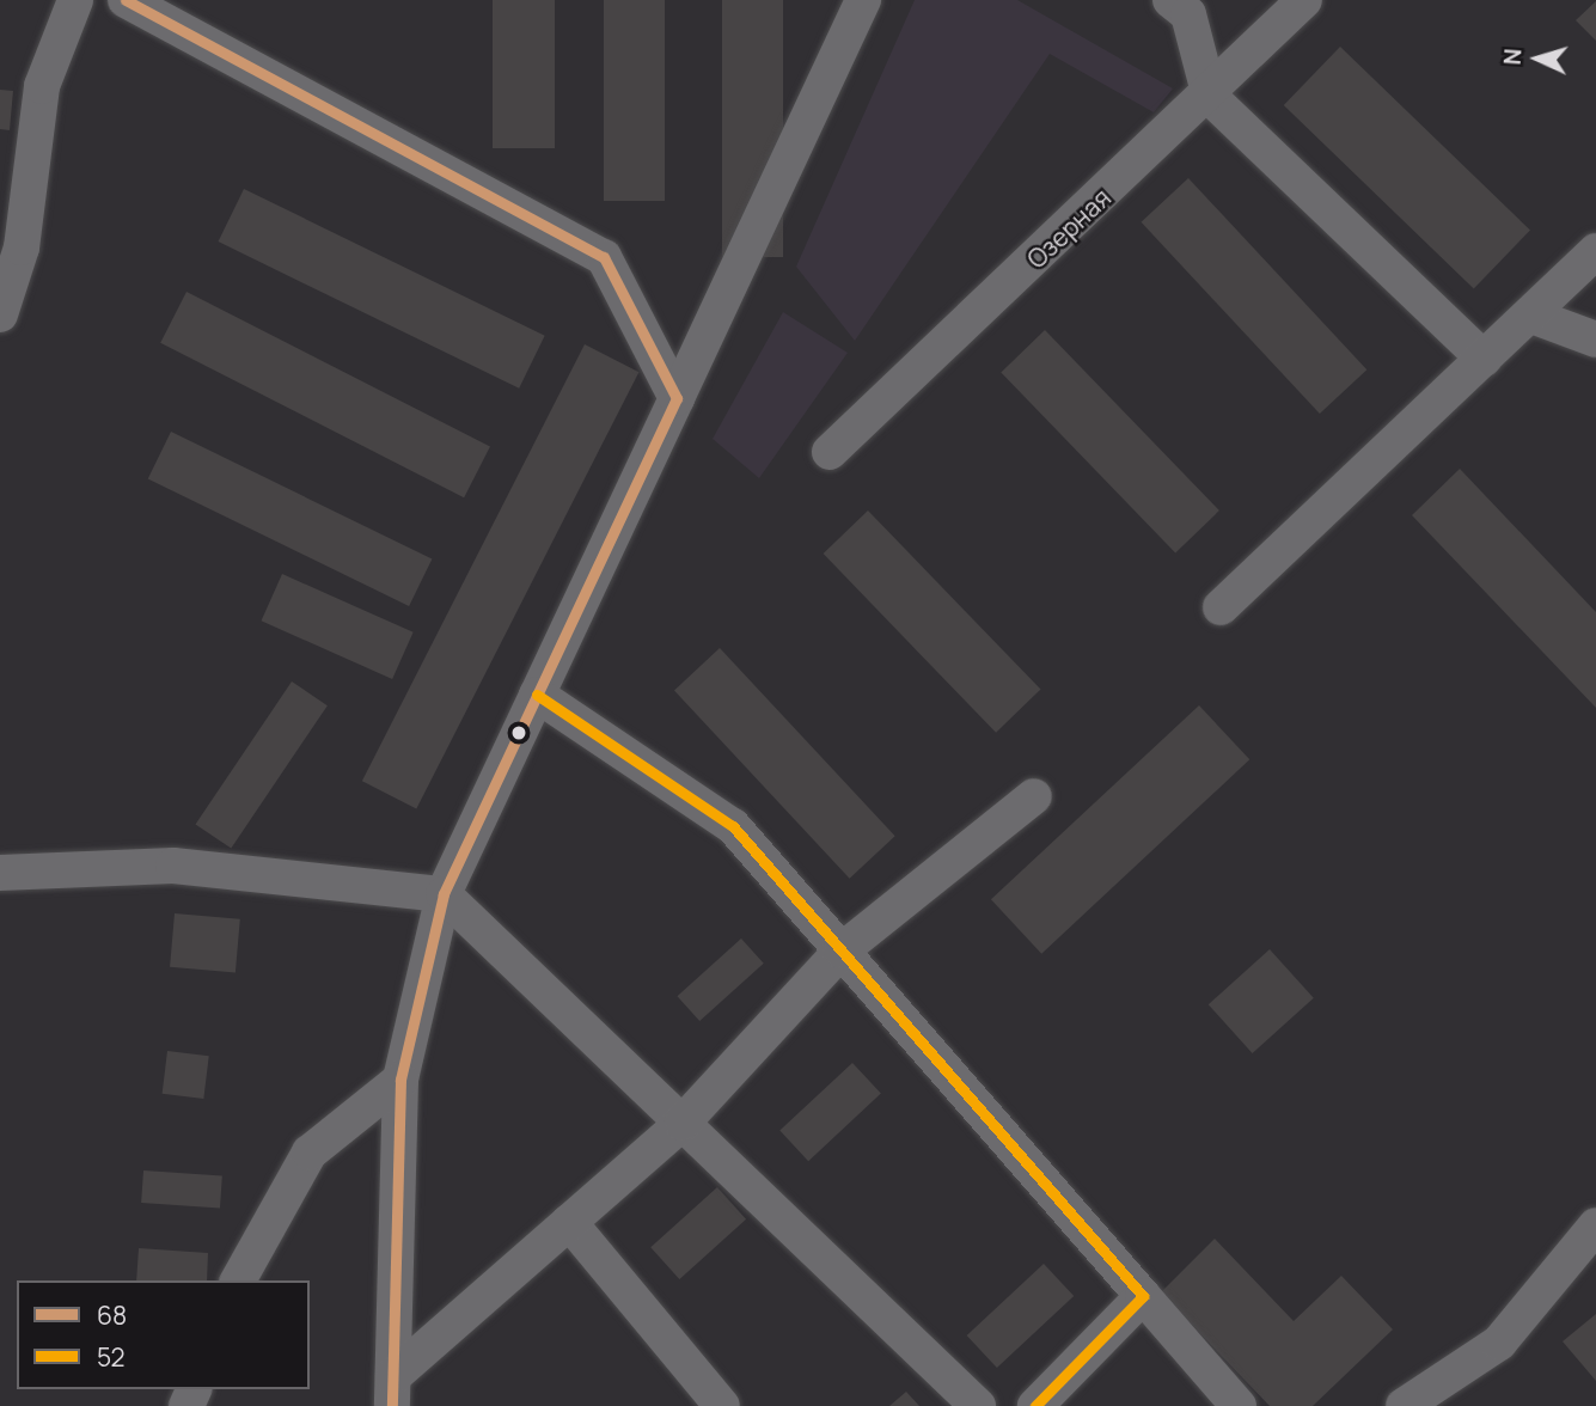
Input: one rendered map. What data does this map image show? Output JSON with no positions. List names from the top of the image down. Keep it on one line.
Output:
{"streets":{"street":["Озерная"]},"lines":["transit line 68","transit line 52"],"legend":["68","52"],"north":"left"}
